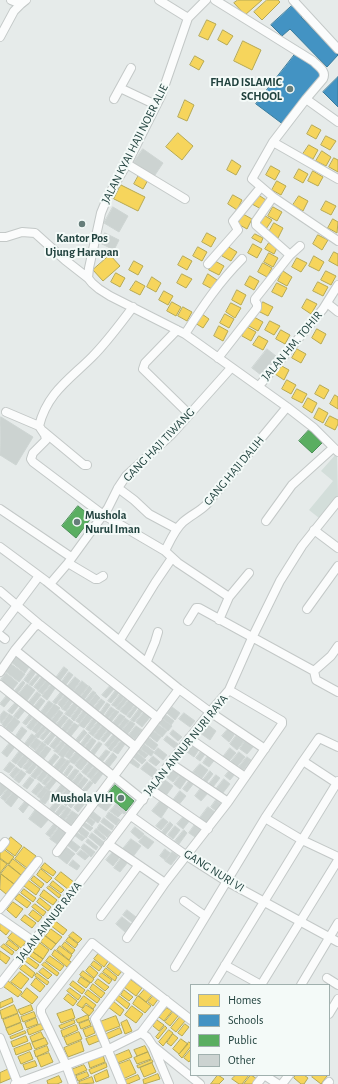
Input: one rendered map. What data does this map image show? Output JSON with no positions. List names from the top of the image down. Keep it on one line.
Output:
{"streets":{"street":["JALAN KYAI HAJI NOER ALIE","JALAN HM. TOHIR","GANG HAJI TIWANG","GANG HAJI DALIH","JALAN ANNUR NURI RAYA","GANG NURI VI","JALAN ANNUR RAYA"]},"crossings":[["JALAN ANNUR NURI RAYA","GANG NURI VI"],["JALAN ANNUR NURI RAYA","JALAN ANNUR RAYA"]],"places":["FHAD ISLAMIC SCHOOL","Kantor Pos Ujung Harapan","Mushola Nurul Iman","Mushola VIH"],"legend":["Homes","Schools","Public","Other"]}
